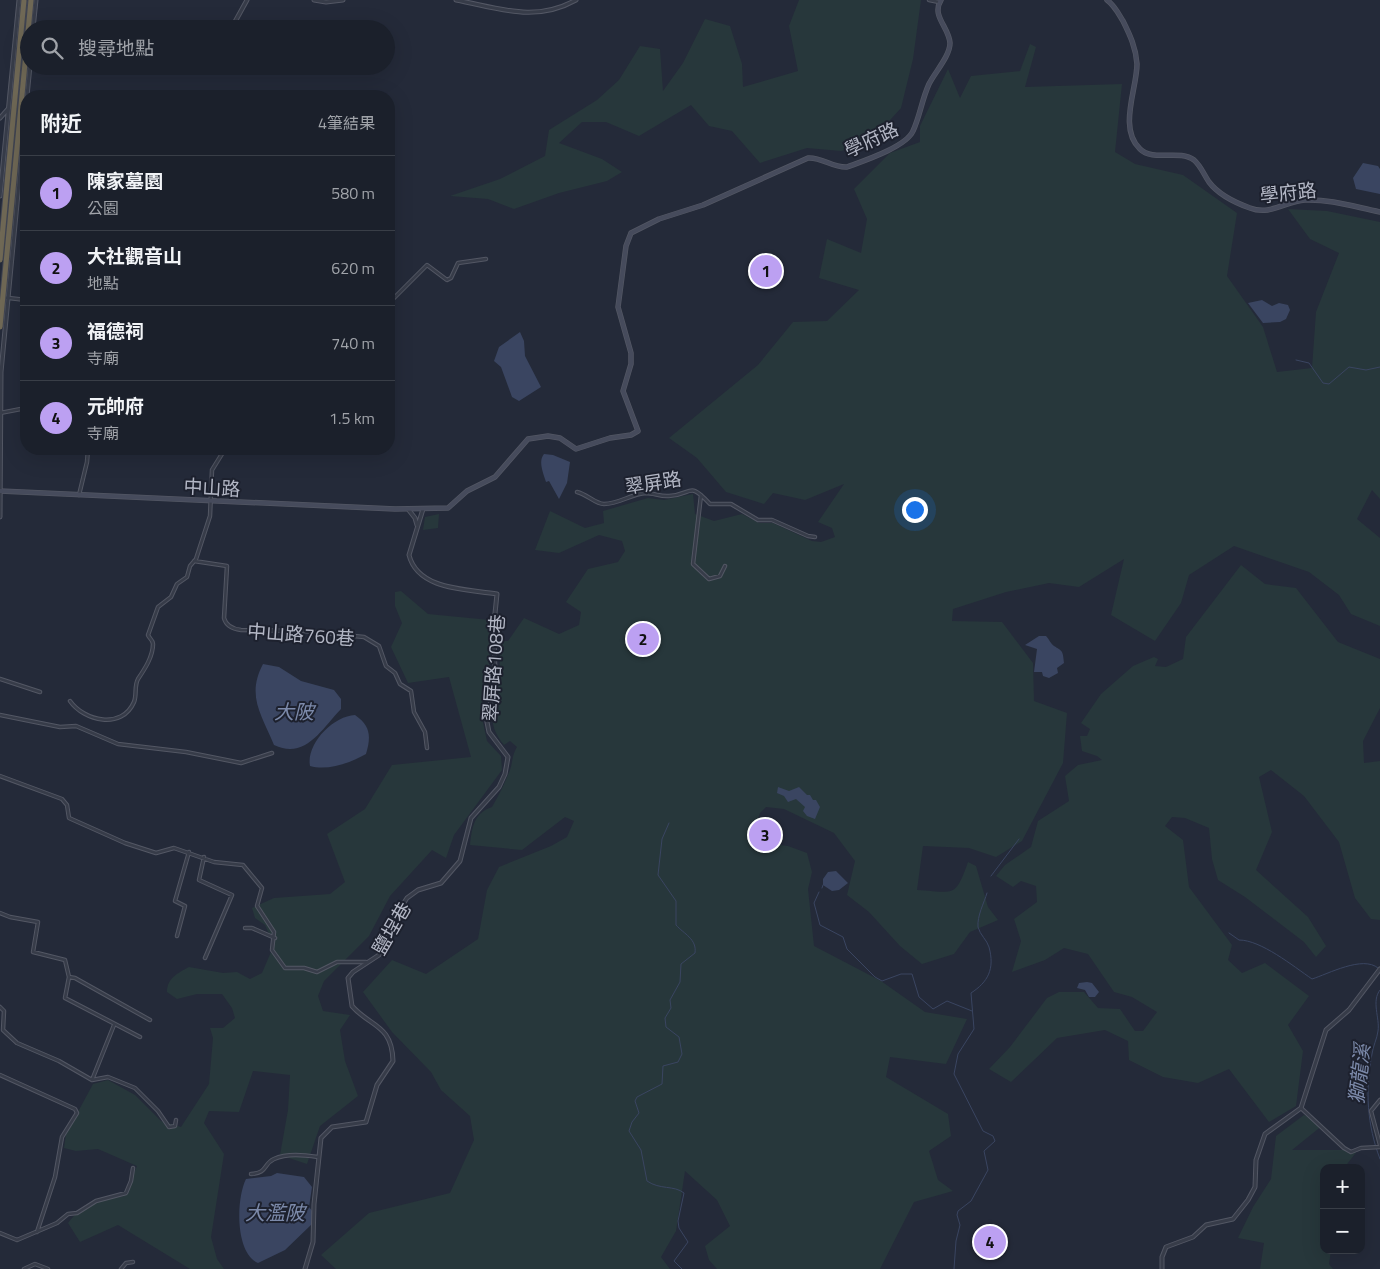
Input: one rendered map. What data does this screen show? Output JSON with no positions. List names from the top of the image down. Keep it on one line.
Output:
{"streets":{"main road":["學府路","中山路"],"street":["翠屏路","中山路760巷","翠屏路108巷","鹽埕巷"]},"crossings":[["學府路","中山路"],["學府路","翠屏路108巷"],["中山路","翠屏路108巷"],["翠屏路108巷","鹽埕巷"]],"water":["大陂","獅龍溪","大濫陂"],"page":{"search":"搜尋地點","heading":["附近","4筆結果"],"list":[{"mark":"1","name":"陳家墓園","note":"公園","value":"580 m"},{"mark":"2","name":"大社觀音山","note":"地點","value":"620 m"},{"mark":"3","name":"福德祠","note":"寺廟","value":"740 m"},{"mark":"4","name":"元帥府","note":"寺廟","value":"1.5 km"}],"pins":["1","2","3","4"],"map_buttons":["+","−"]}}
